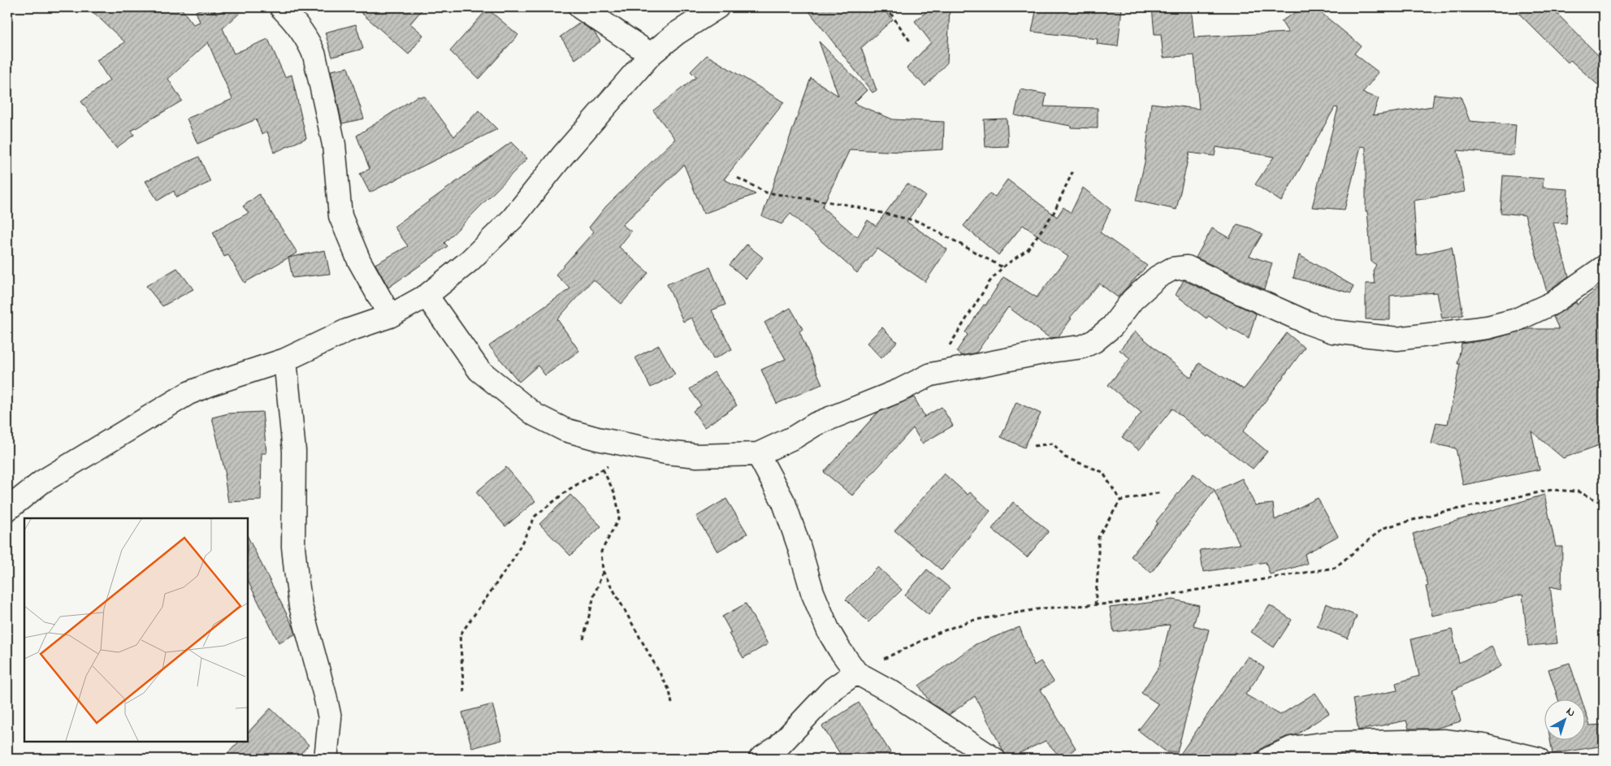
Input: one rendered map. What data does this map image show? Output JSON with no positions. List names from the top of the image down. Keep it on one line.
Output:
{"north":"top right"}
